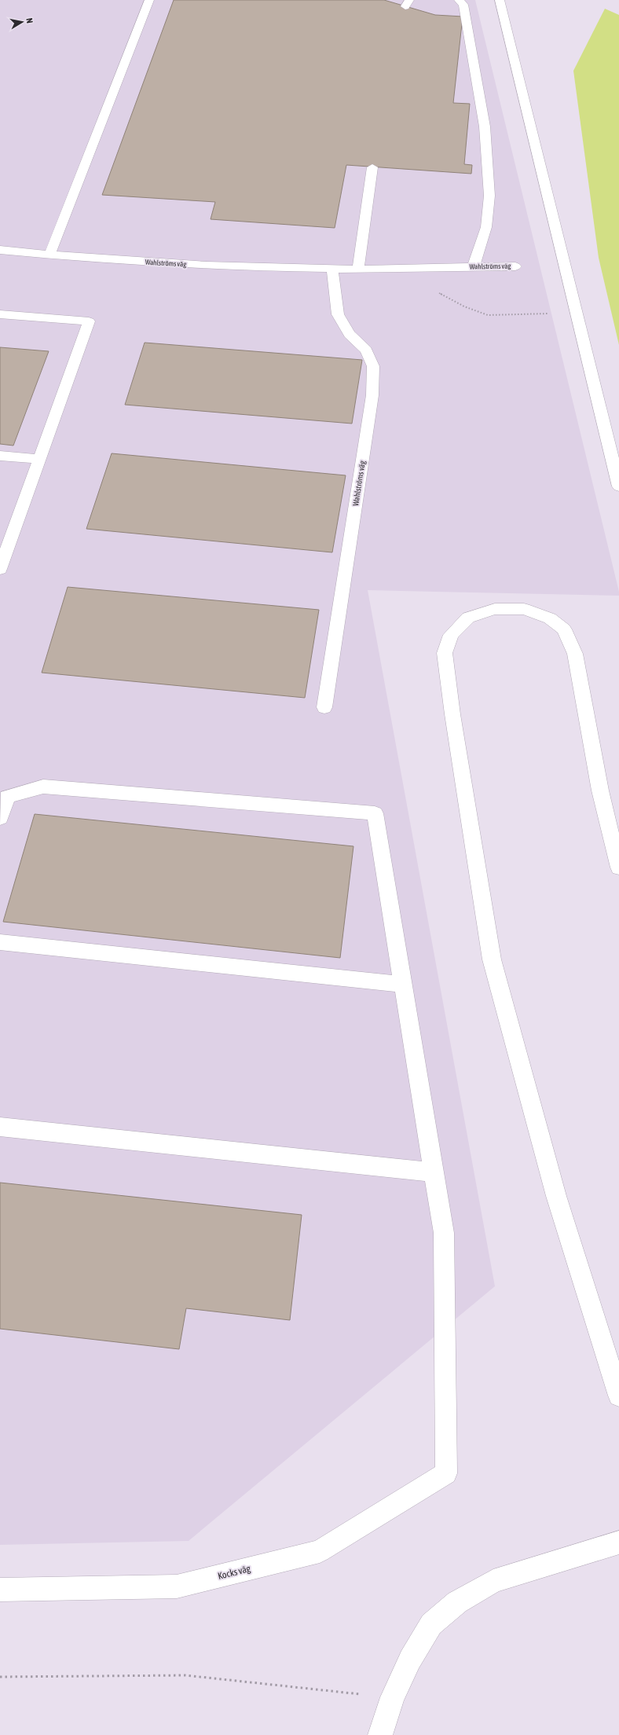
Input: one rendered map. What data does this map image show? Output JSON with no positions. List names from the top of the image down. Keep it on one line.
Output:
{"streets":{"street":["Wahlströms väg","Kocks väg"]},"north":"right"}
